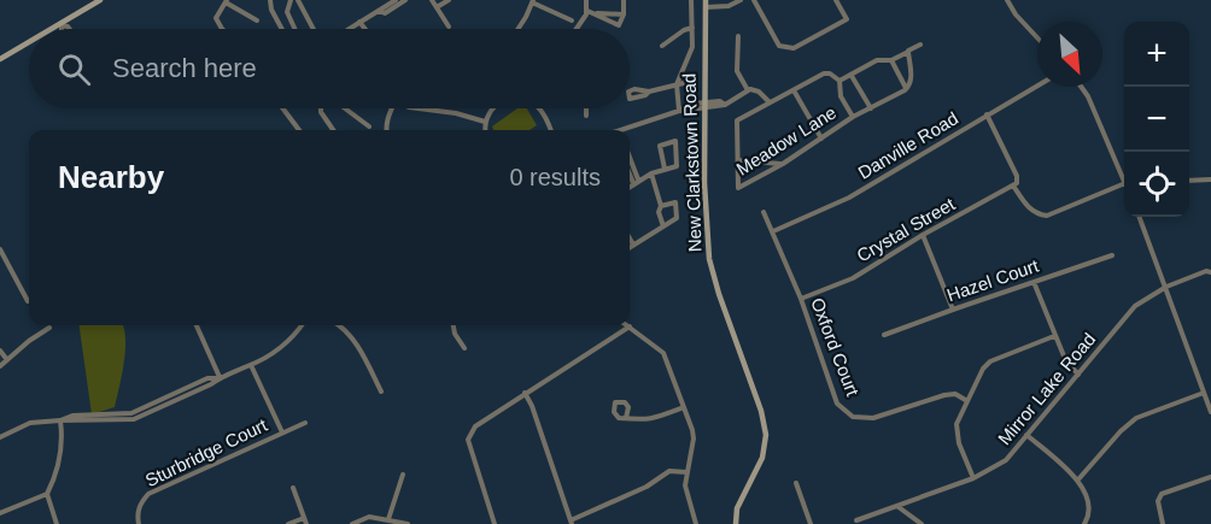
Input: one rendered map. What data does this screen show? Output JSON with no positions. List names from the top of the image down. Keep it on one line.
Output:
{"streets":{"street":["Meadow Lane","Danville Road","New Clarkstown Road","Crystal Street","Hazel Court","Oxford Court","Mirror Lake Road","Sturbridge Court"]},"crossings":[["Danville Road","Oxford Court"],["Crystal Street","Oxford Court"]],"north":"bottom right","page":{"map_buttons":["+","−"],"search":"Search here","heading":["Nearby","0 results"]}}
